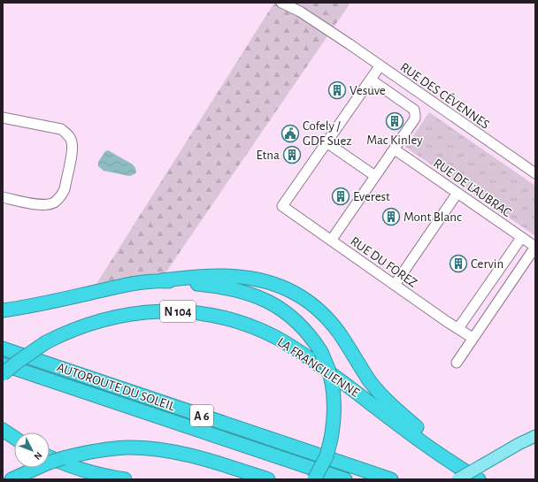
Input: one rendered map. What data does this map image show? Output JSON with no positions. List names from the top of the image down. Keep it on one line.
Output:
{"streets":{"highway":["N 104","LA FRANCILIENNE","AUTOROUTE DU SOLEIL","A 6"],"street":["RUE DES CÉVENNES","RUE DE L'AUBRAC","RUE DU FOREZ"]},"places":{"building":["Vesuve","Mac Kinley","Etna","Everest","Mont Blanc","Cervin"],"public building":["Cofely / GDF Suez"]},"north":"bottom right"}
